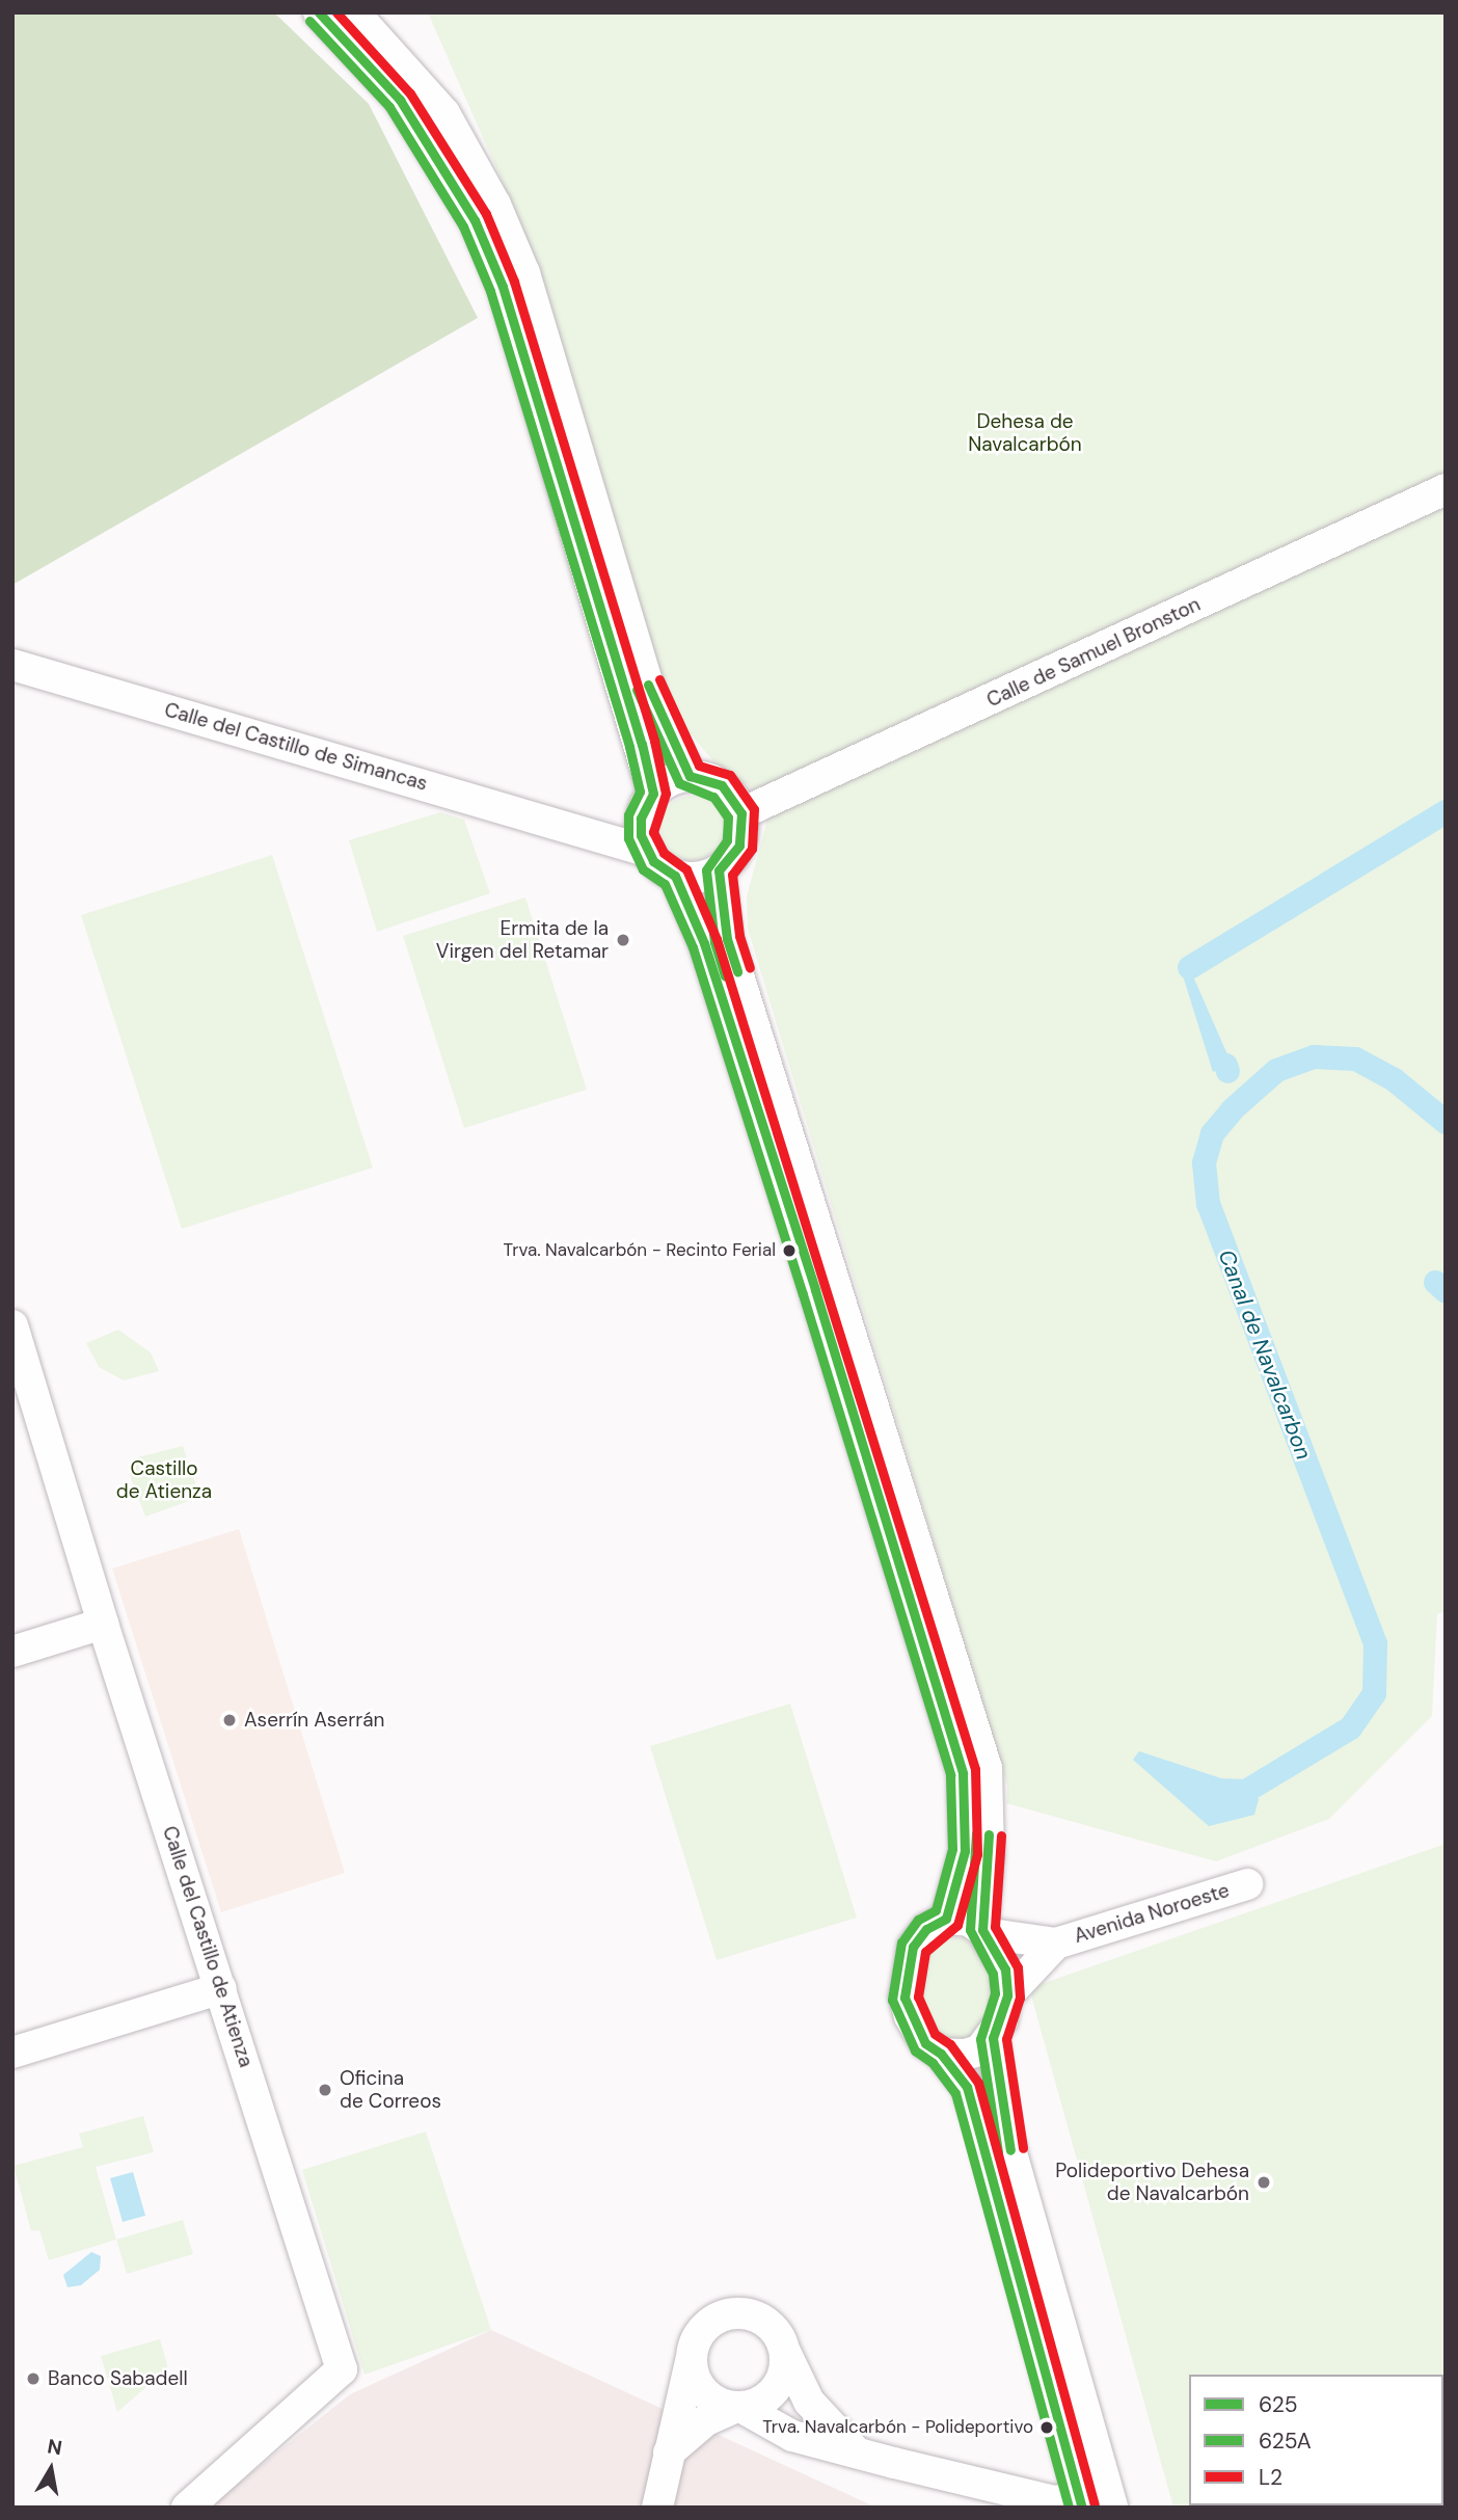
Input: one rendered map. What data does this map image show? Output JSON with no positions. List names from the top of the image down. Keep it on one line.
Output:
{"streets":{"street":["Calle de Samuel Bronston","Calle del Castillo de Simancas","Avenida Noroeste","Calle del Castillo de Atienza"]},"crossings":[["Calle de Samuel Bronston","Calle del Castillo de Simancas"]],"water":["Canal de Navalcarbon"],"parks":["Dehesa de Navalcarbón","Castillo de Atienza"],"places":["Ermita de la Virgen del Retamar","Trva. Navalcarbón - Recinto Ferial","Aserrín Aserrán","Oficina de Correos","Polideportivo Dehesa de Navalcarbón","Banco Sabadell","Trva. Navalcarbón - Polideportivo"],"lines":["transit line 625","transit line L2","transit line 625A"],"legend":["625","625A","L2"],"north":"top"}
